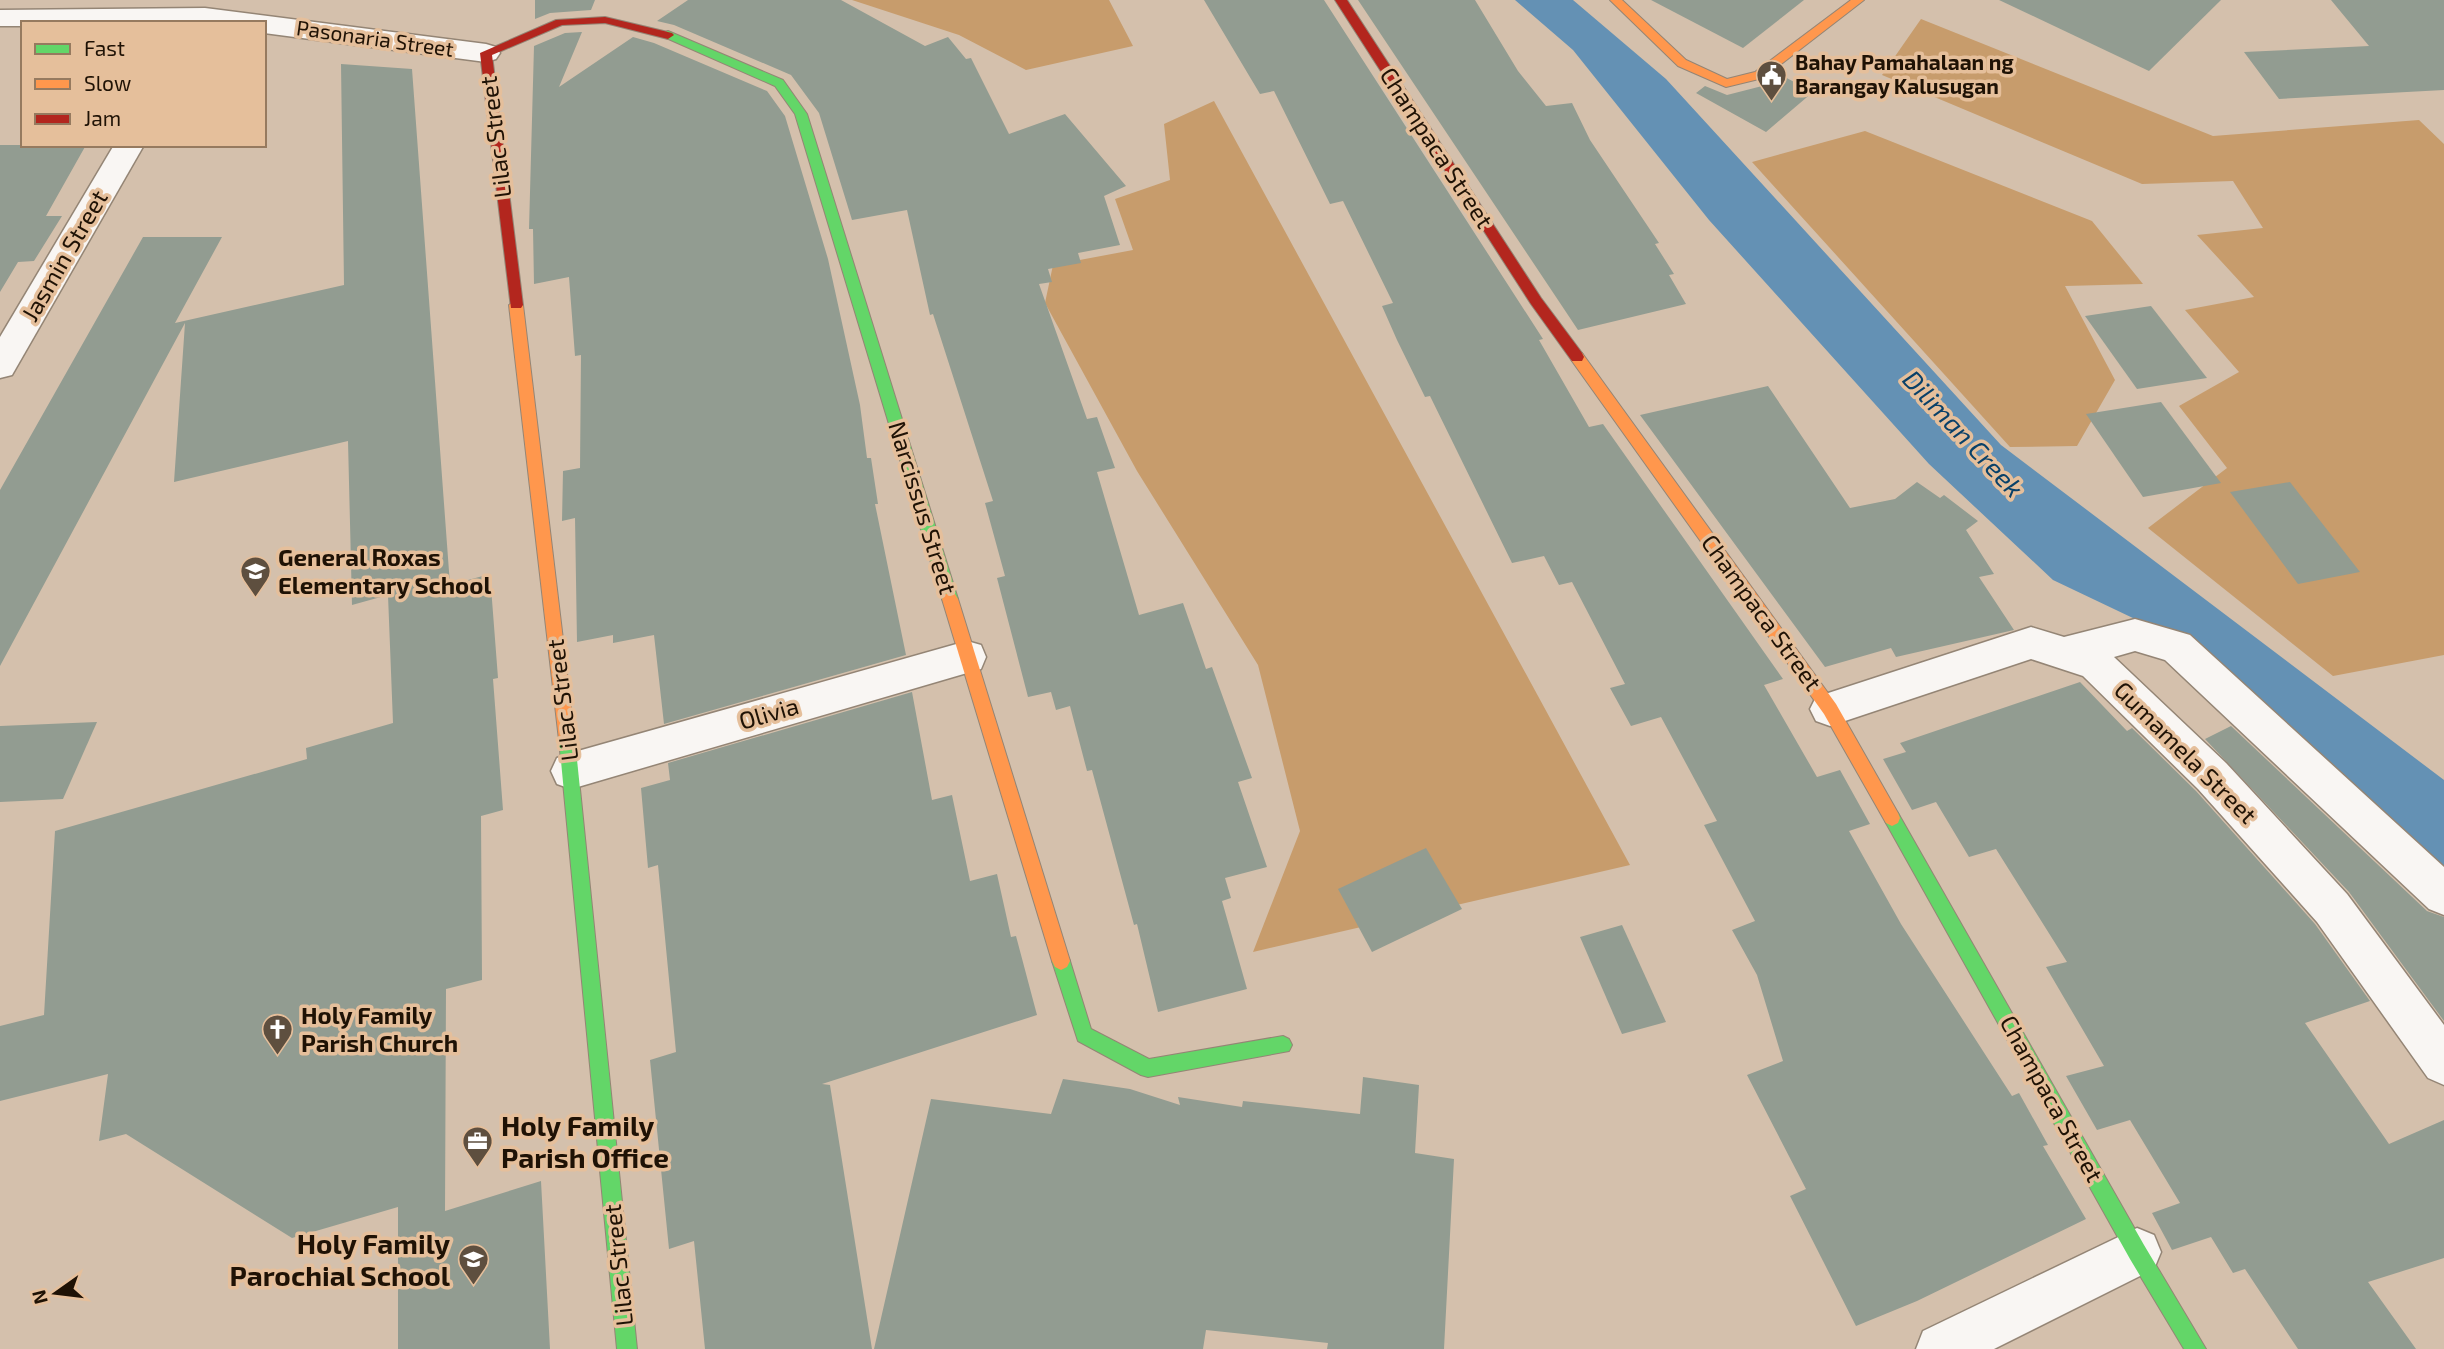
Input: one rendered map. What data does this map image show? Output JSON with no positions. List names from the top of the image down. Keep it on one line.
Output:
{"streets":{"street":["Pasonaria Street","Lilac Street","Champaca Street","Jasmin Street","Narcissus Street","Olivia","Gumamela Street"]},"crossings":[["Pasonaria Street","Lilac Street"],["Pasonaria Street","Narcissus Street"],["Lilac Street","Narcissus Street"],["Lilac Street","Olivia"],["Champaca Street","Gumamela Street"],["Narcissus Street","Olivia"]],"water":["Diliman Creek"],"places":{"public building":["Bahay Pamahalaan ng Barangay Kalusugan"],"school or university":["General Roxas Elementary School","Holy Family Parochial School"],"church":["Holy Family Parish Church"],"office":["Holy Family Parish Office"]},"legend":["Fast","Slow","Jam"],"north":"left"}
